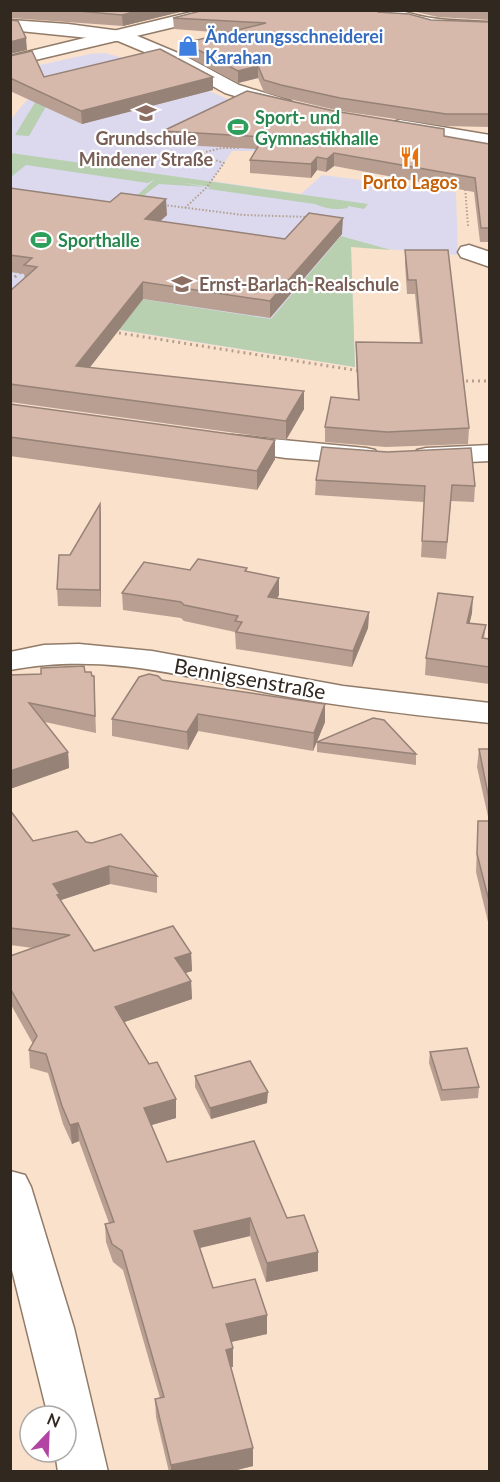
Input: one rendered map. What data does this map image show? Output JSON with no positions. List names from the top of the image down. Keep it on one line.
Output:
{"streets":{"street":["Bennigsenstraße"]},"places":{"shop":["Änderungsschneiderei Karahan"],"school or university":["Grundschule Mindener Straße","Ernst-Barlach-Realschule"],"sports":["Sport- und Gymnastikhalle","Sporthalle"],"restaurant":["Porto Lagos"]},"north":"top right"}
